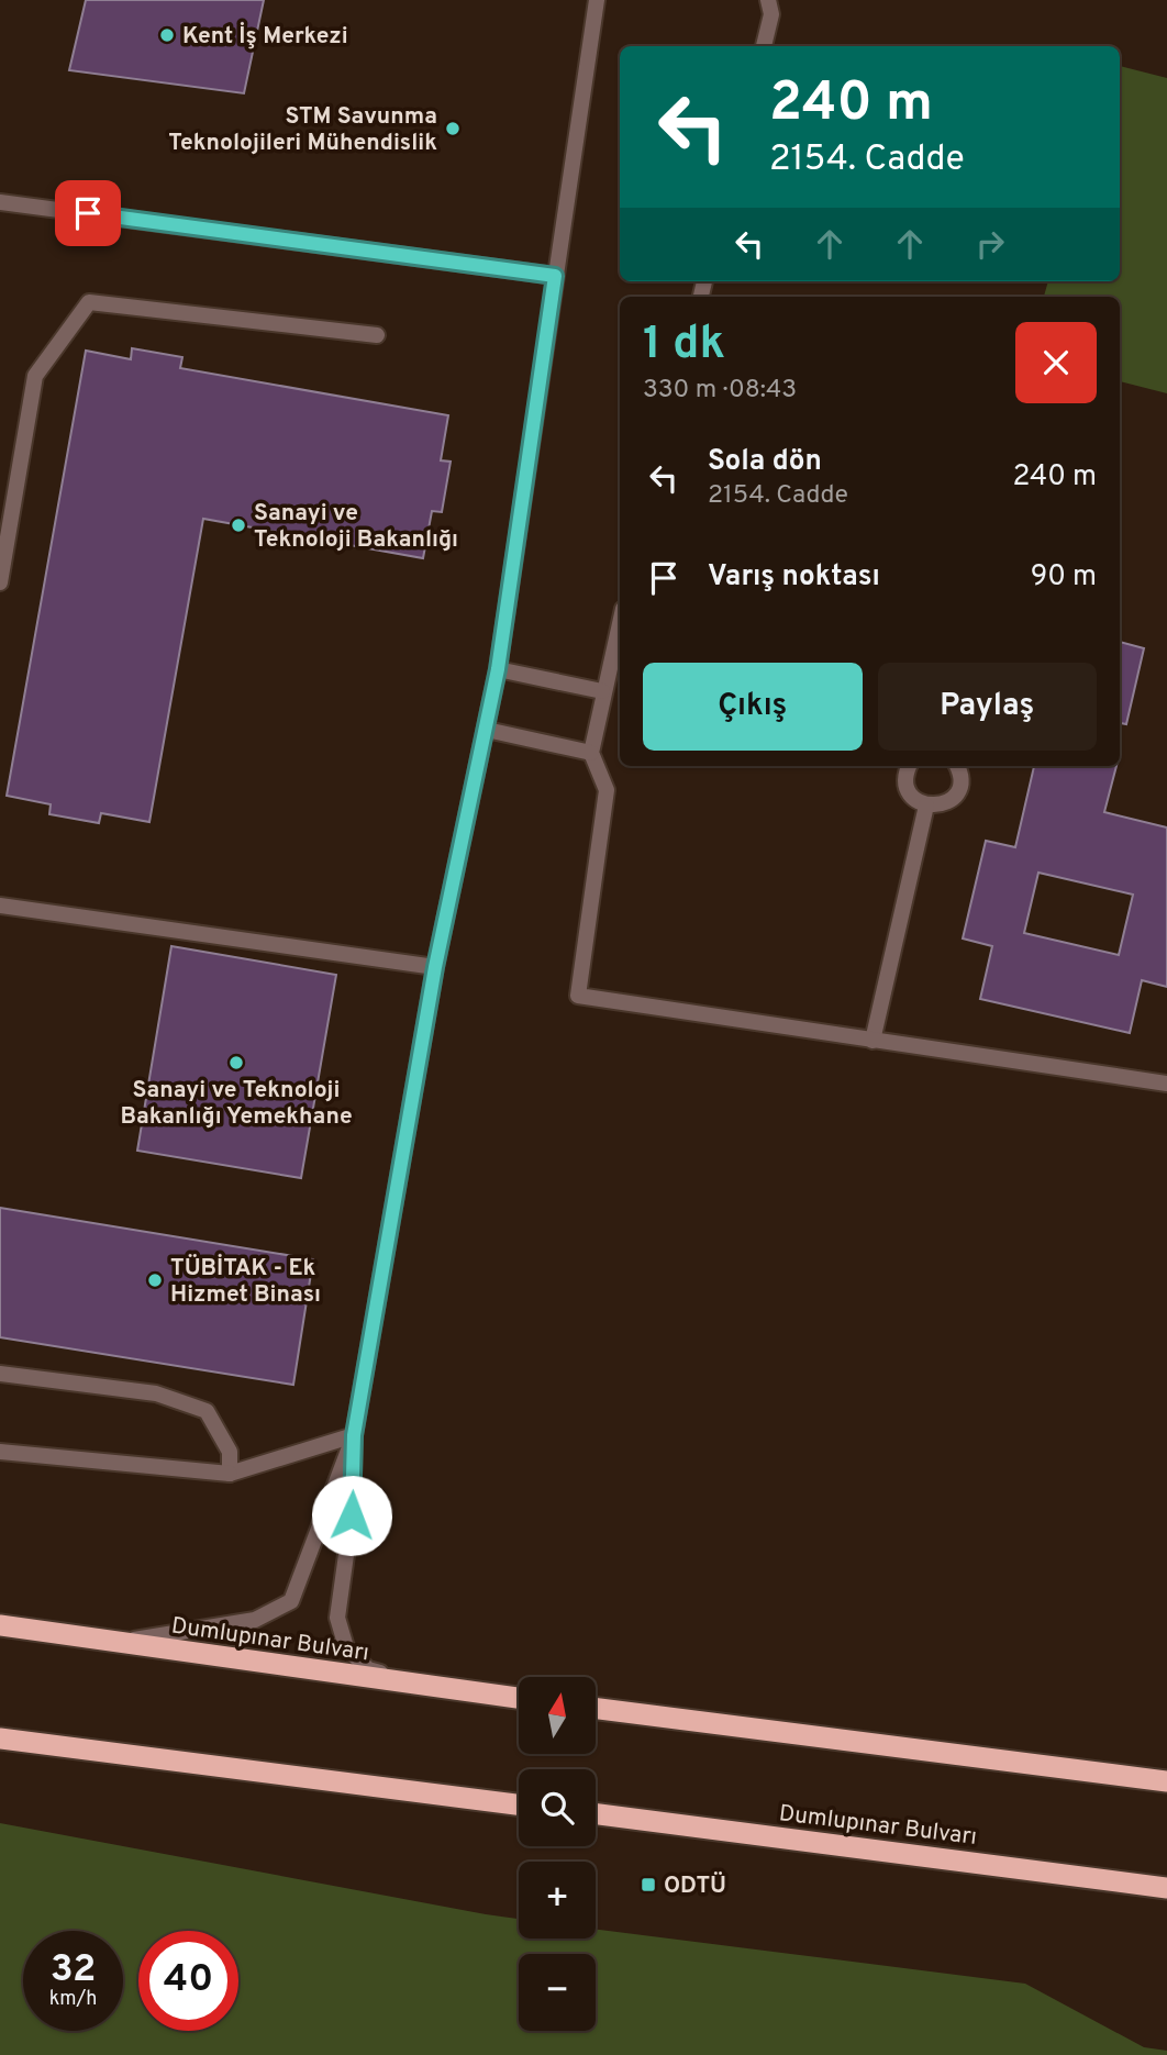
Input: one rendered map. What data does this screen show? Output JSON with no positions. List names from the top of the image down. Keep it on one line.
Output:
{"streets":{"highway":["Dumlupınar Bulvarı"]},"places":{"other":["Kent İş Merkezi","STM Savunma Teknolojileri Mühendislik","Sanayi ve Teknoloji Bakanlığı","Sanayi ve Teknoloji Bakanlığı Yemekhane","TÜBİTAK - Ek Hizmet Binası"],"transit":["ODTÜ"]},"north":"top","page":{"turn":["240 m","2154. Cadde"],"heading":["1 dk","330 m · 08:43"],"list":[{"name":"Sola dön","note":"2154. Cadde","value":"240 m"},{"name":"Varış noktası","value":"90 m"}],"buttons":["Çıkış","Paylaş"],"map_buttons":["+","−"],"speed":"32 km/h","limit":"40"}}
